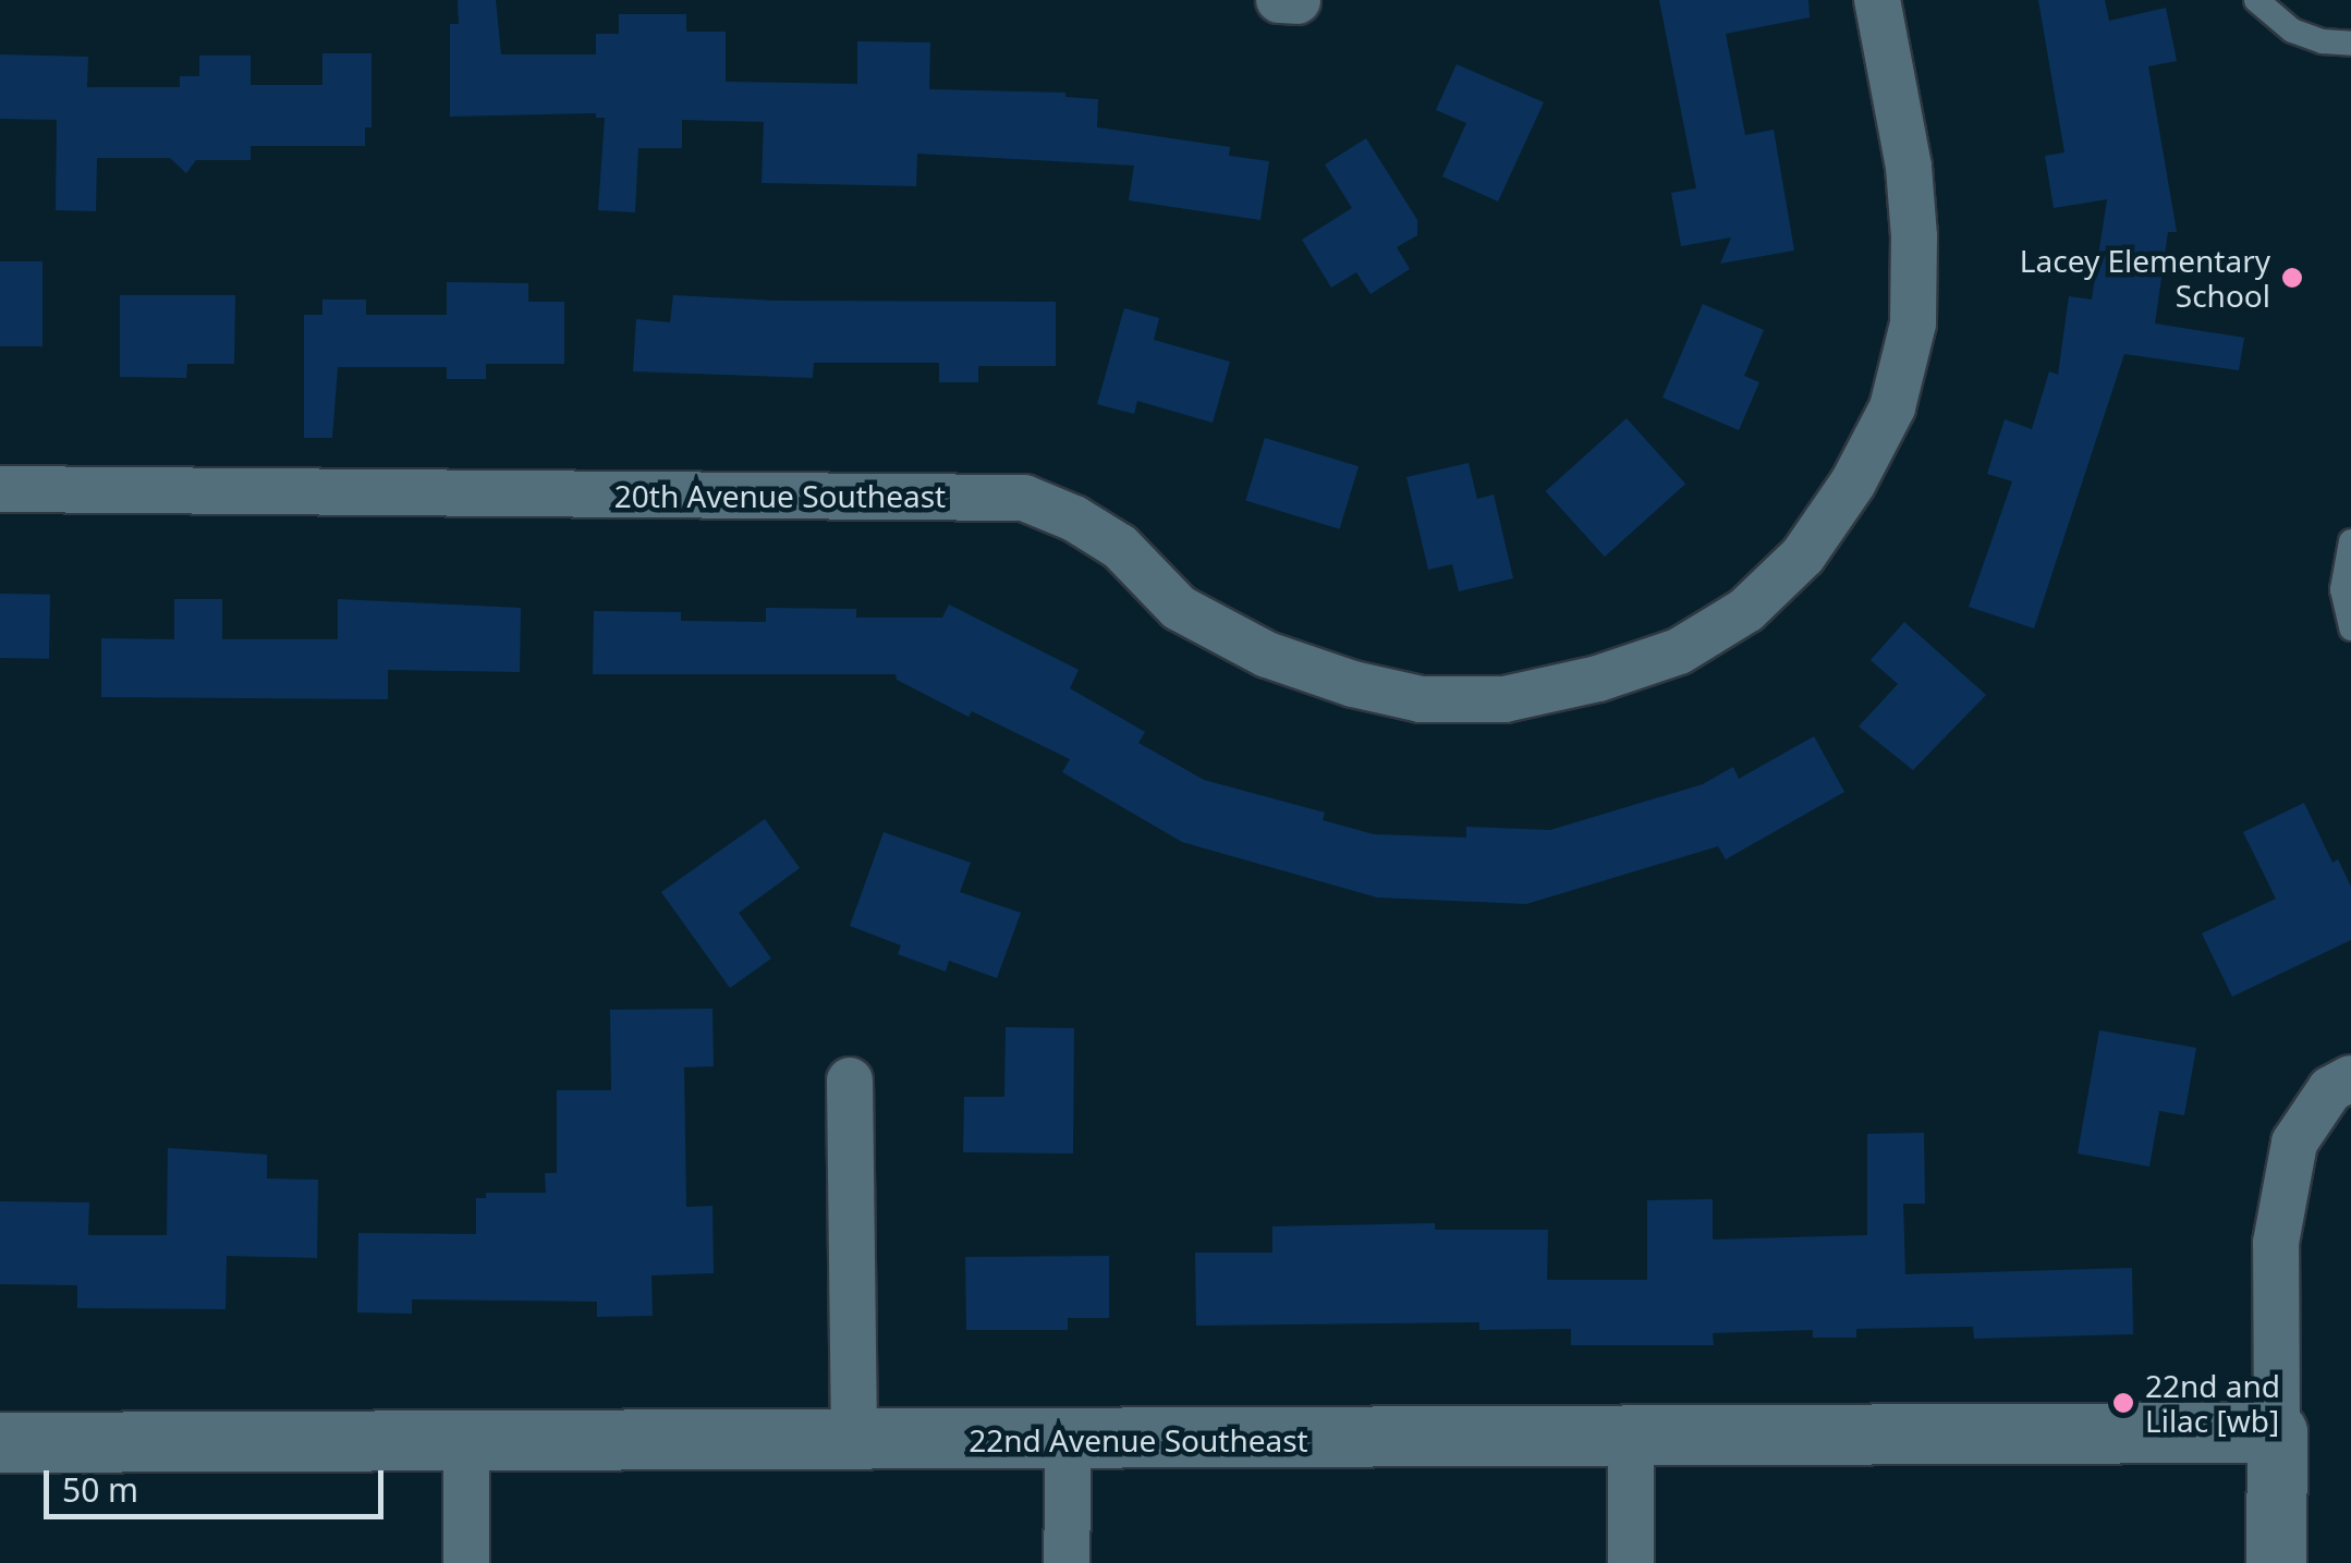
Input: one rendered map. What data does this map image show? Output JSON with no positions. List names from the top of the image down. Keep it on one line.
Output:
{"streets":{"street":["20th Avenue Southeast","22nd Avenue Southeast"]},"places":["Lacey Elementary School","22nd and Lilac [wb]"],"scale_bar":"50 m"}
